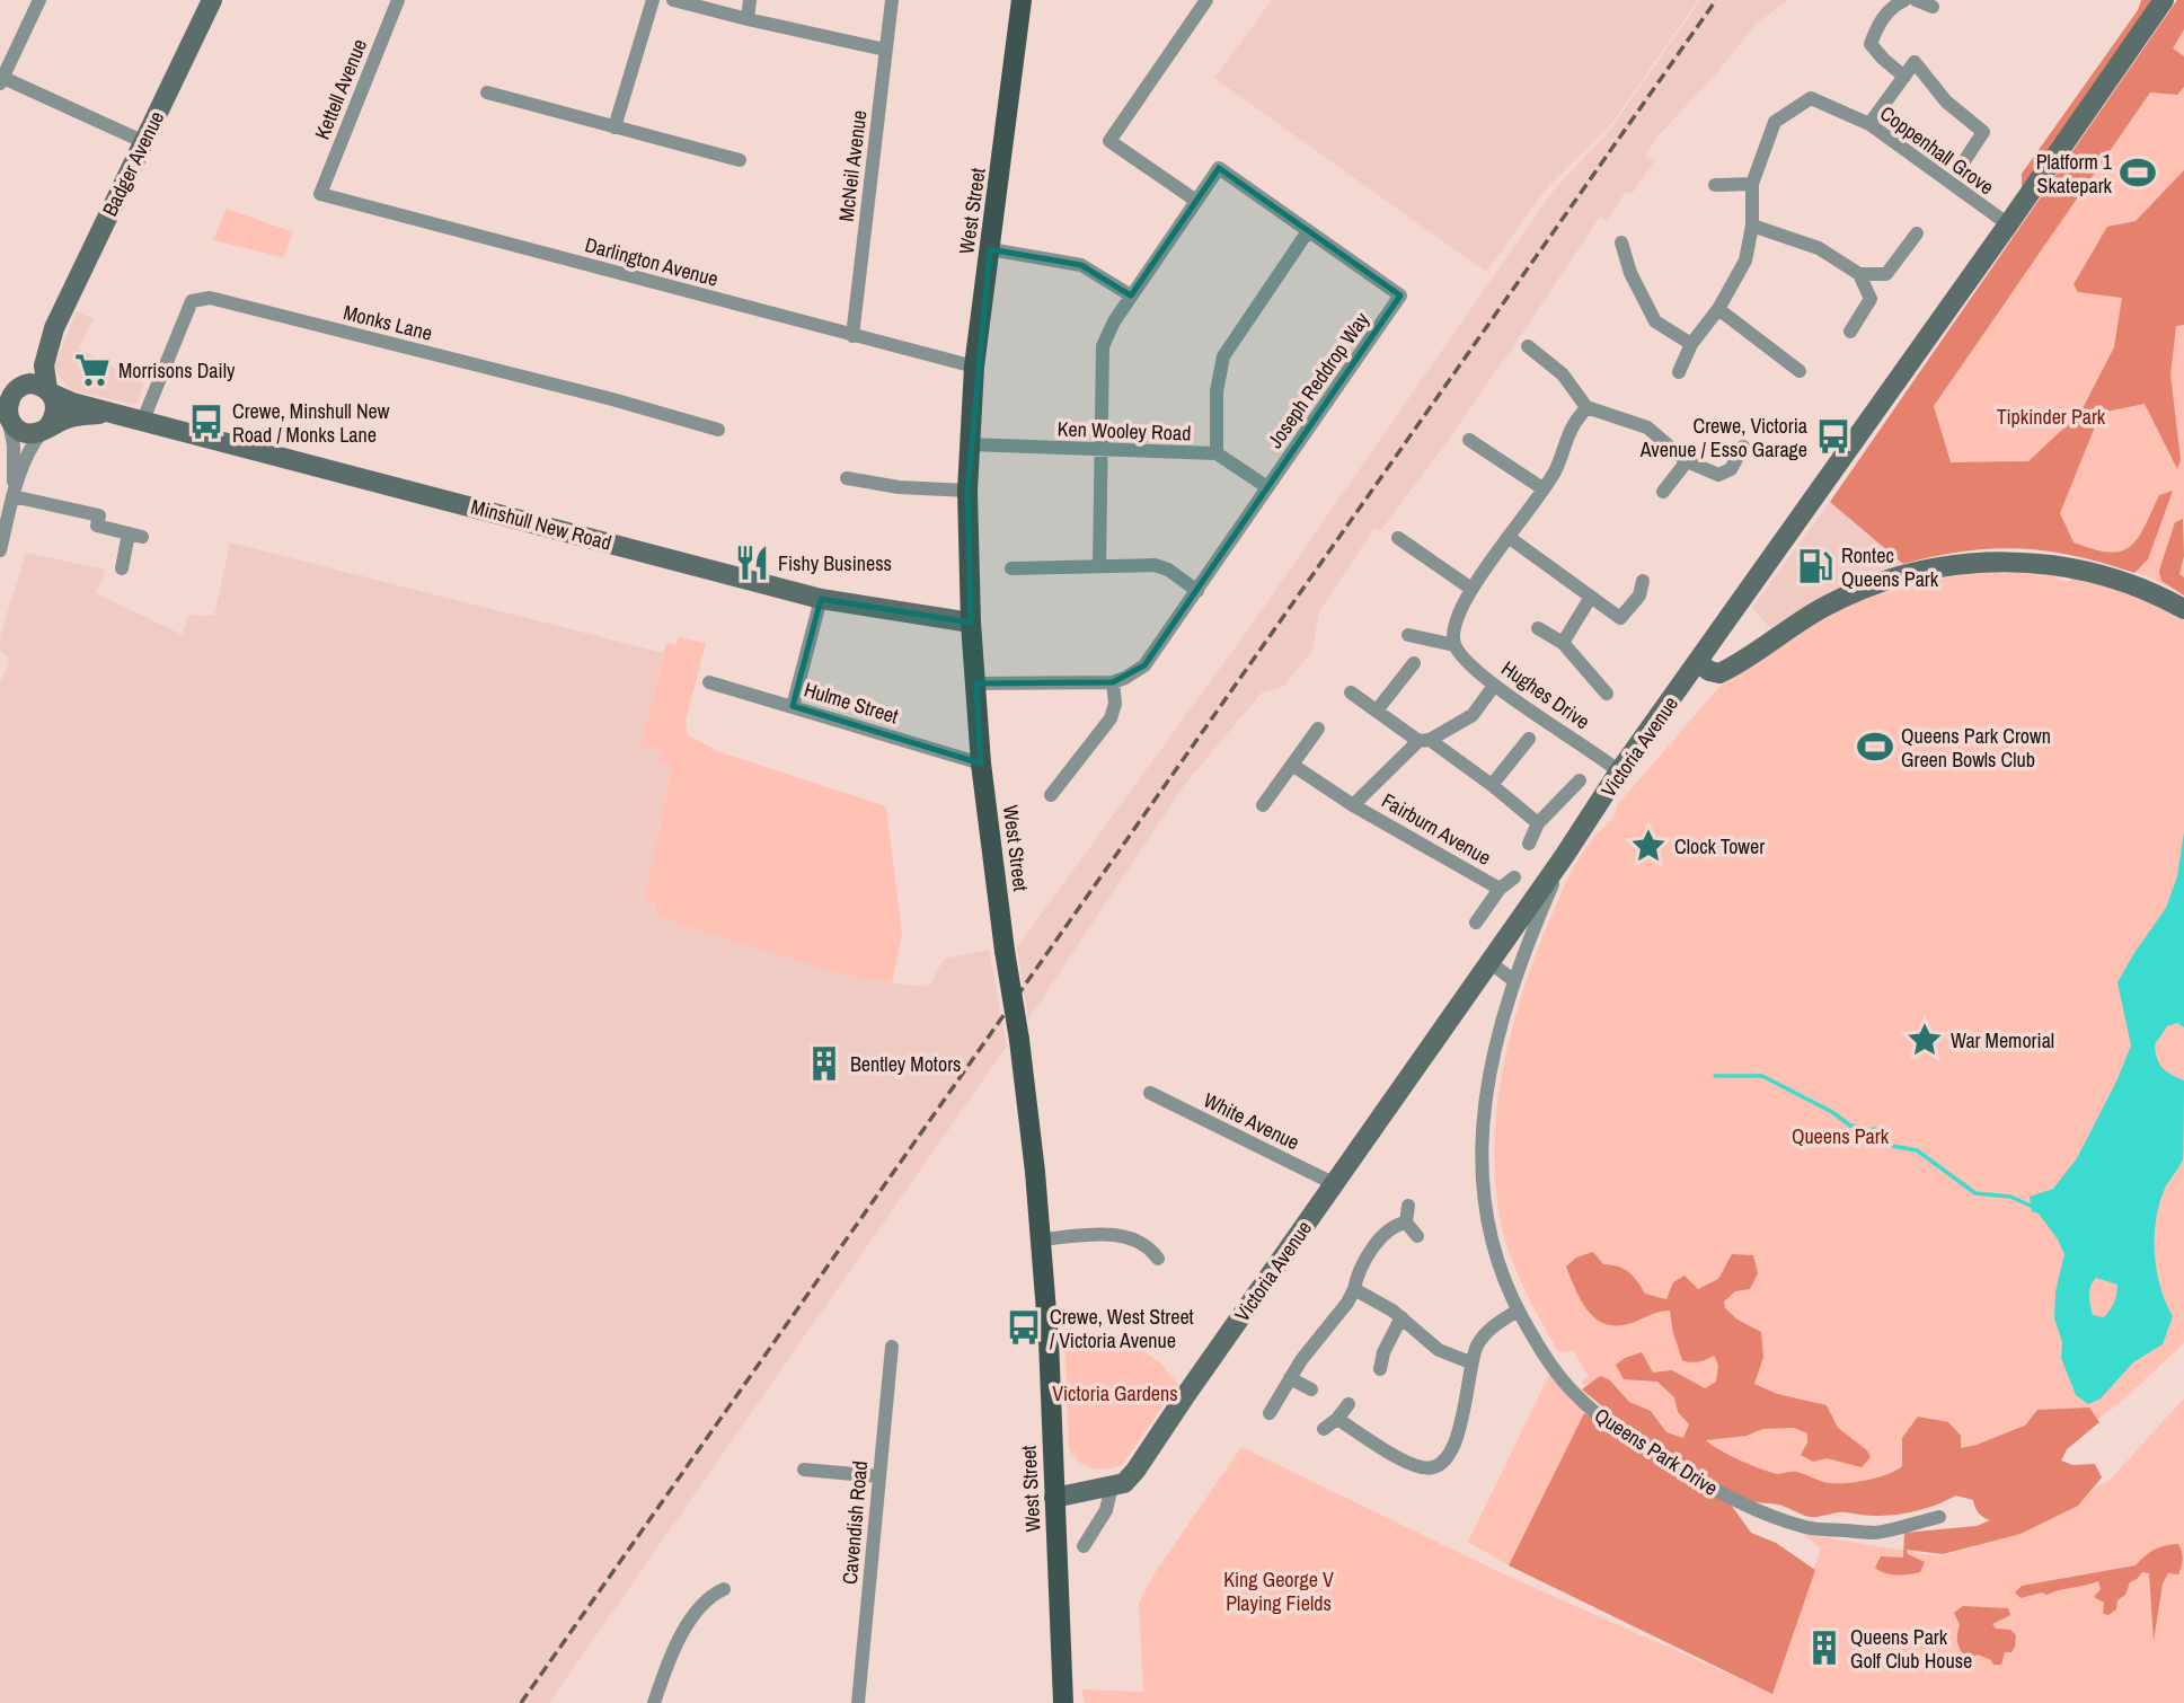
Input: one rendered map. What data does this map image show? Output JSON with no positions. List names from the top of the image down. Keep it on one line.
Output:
{"streets":{"main road":["West Street"],"street":["Kettell Avenue","Coppenhall Grove","Badger Avenue","McNeil Avenue","Darlington Avenue","Monks Lane","Joseph Reddrop Way","Ken Wooley Road","Minshull New Road","Hughes Drive","Hulme Street","Victoria Avenue","Fairburn Avenue","White Avenue","Queens Park Drive","Cavendish Road"]},"crossings":[["Kettell Avenue","Darlington Avenue"],["Coppenhall Grove","Victoria Avenue"],["Badger Avenue","Minshull New Road"],["McNeil Avenue","Darlington Avenue"],["West Street","Darlington Avenue"],["West Street","Ken Wooley Road"],["West Street","Minshull New Road"],["West Street","Hulme Street"],["West Street","Victoria Avenue"],["Monks Lane","Minshull New Road"],["Joseph Reddrop Way","Ken Wooley Road"],["Hughes Drive","Victoria Avenue"],["Hughes Drive","Fairburn Avenue"],["Victoria Avenue","White Avenue"],["Victoria Avenue","Queens Park Drive"]],"parks":["Tipkinder Park","Queens Park","Victoria Gardens","King George V Playing Fields"],"places":{"sports":["Platform 1 Skatepark","Queens Park Crown Green Bowls Club"],"supermarket":["Morrisons Daily"],"bus stop":["Crewe, Minshull New Road / Monks Lane","Crewe, Victoria Avenue / Esso Garage","Crewe, West Street / Victoria Avenue"],"restaurant":["Fishy Business"],"fuel station":["Rontec Queens Park"],"place":["Clock Tower","War Memorial"],"building":["Bentley Motors","Queens Park Golf Club House"]}}
